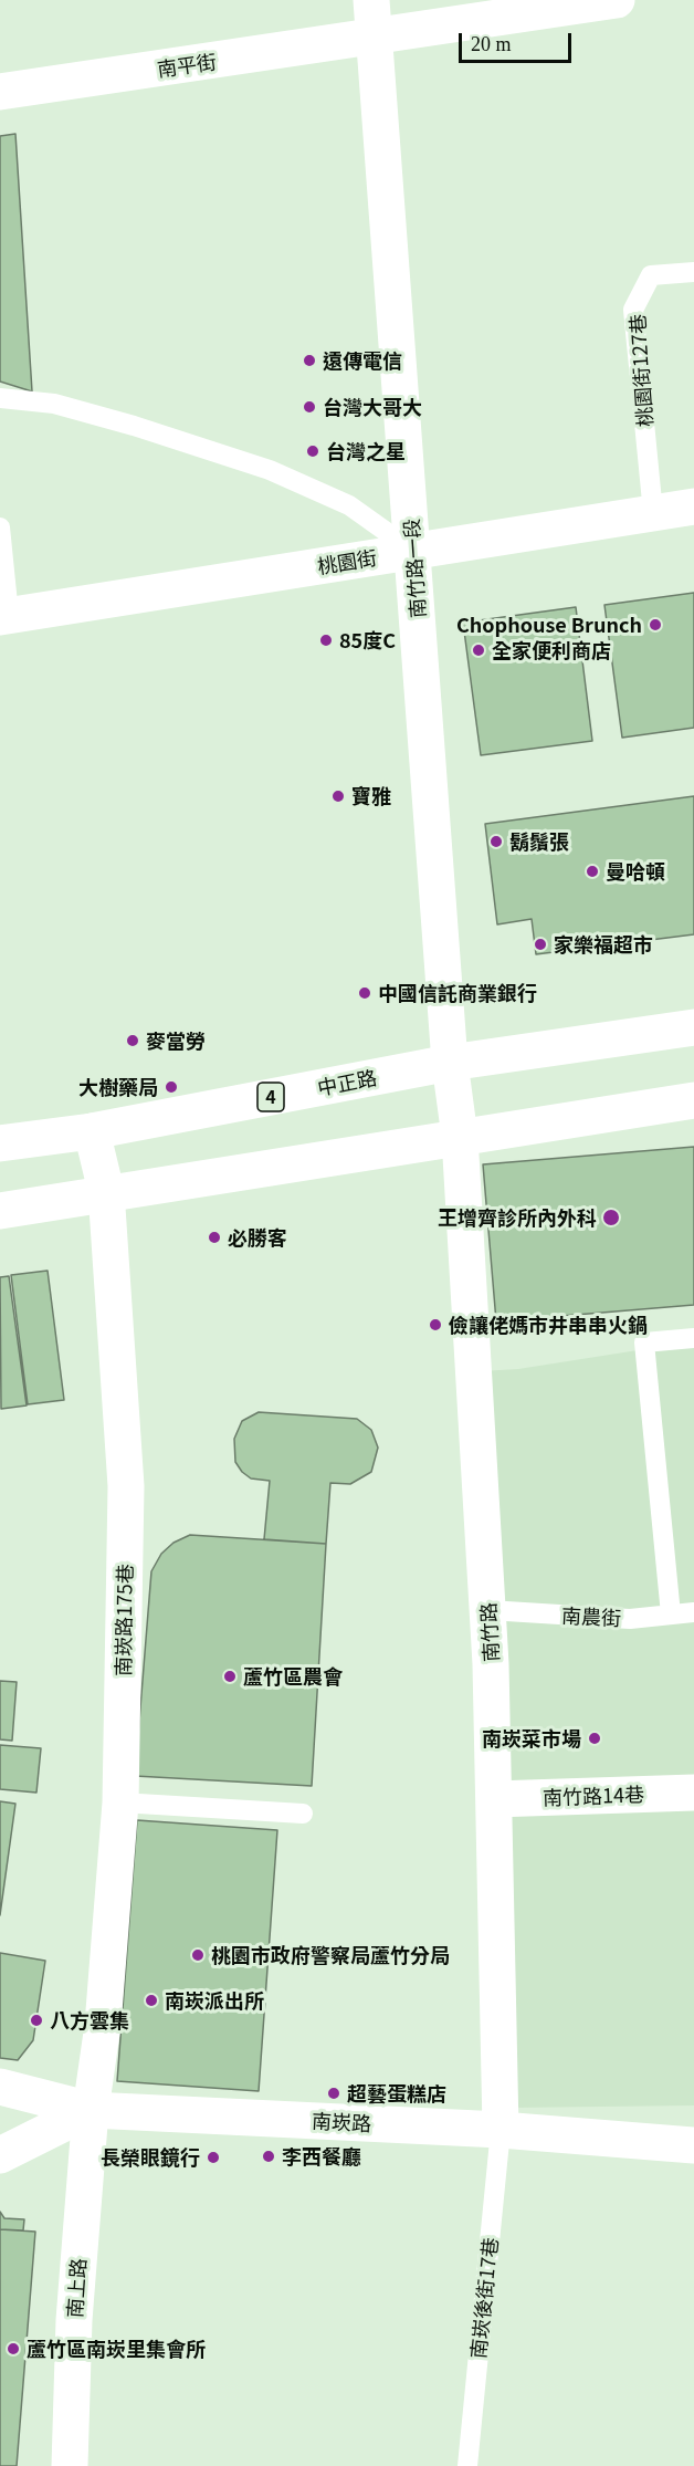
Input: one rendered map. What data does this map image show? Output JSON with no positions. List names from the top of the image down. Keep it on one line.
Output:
{"streets":{"street":["南平街","桃園街","南竹路一段","中正路","4","南崁路175巷","南竹路","南竹路14巷","南崁路","南上路"],"lane":["桃園街127巷","南農街","南崁後街17巷"]},"crossings":[["南平街","南竹路一段"],["桃園街127巷","桃園街"],["桃園街","南竹路一段"],["南竹路一段","中正路"],["南竹路一段","南竹路"],["中正路","南崁路175巷"],["南農街","南竹路"],["南崁路175巷","南崁路"],["南崁路175巷","南上路"],["南竹路","南竹路14巷"],["南竹路","南崁路"],["南竹路","南崁後街17巷"],["南崁路","南上路"],["南崁路","南崁後街17巷"]],"places":["遠傳電信","台灣大哥大","台灣之星","Chophouse Brunch","85度C","全家便利商店","寶雅","鬍鬚張","曼哈頓","家樂福超市","中國信託商業銀行","麥當勞","大樹藥局","王增齊診所內外科","必勝客","儉讓佬媽市井串串火鍋","蘆竹區農會","南崁菜市場","桃園市政府警察局蘆竹分局","南崁派出所","八方雲集","超藝蛋糕店","李西餐廳","長榮眼鏡行","蘆竹區南崁里集會所"],"scale_bar":"20 m"}
